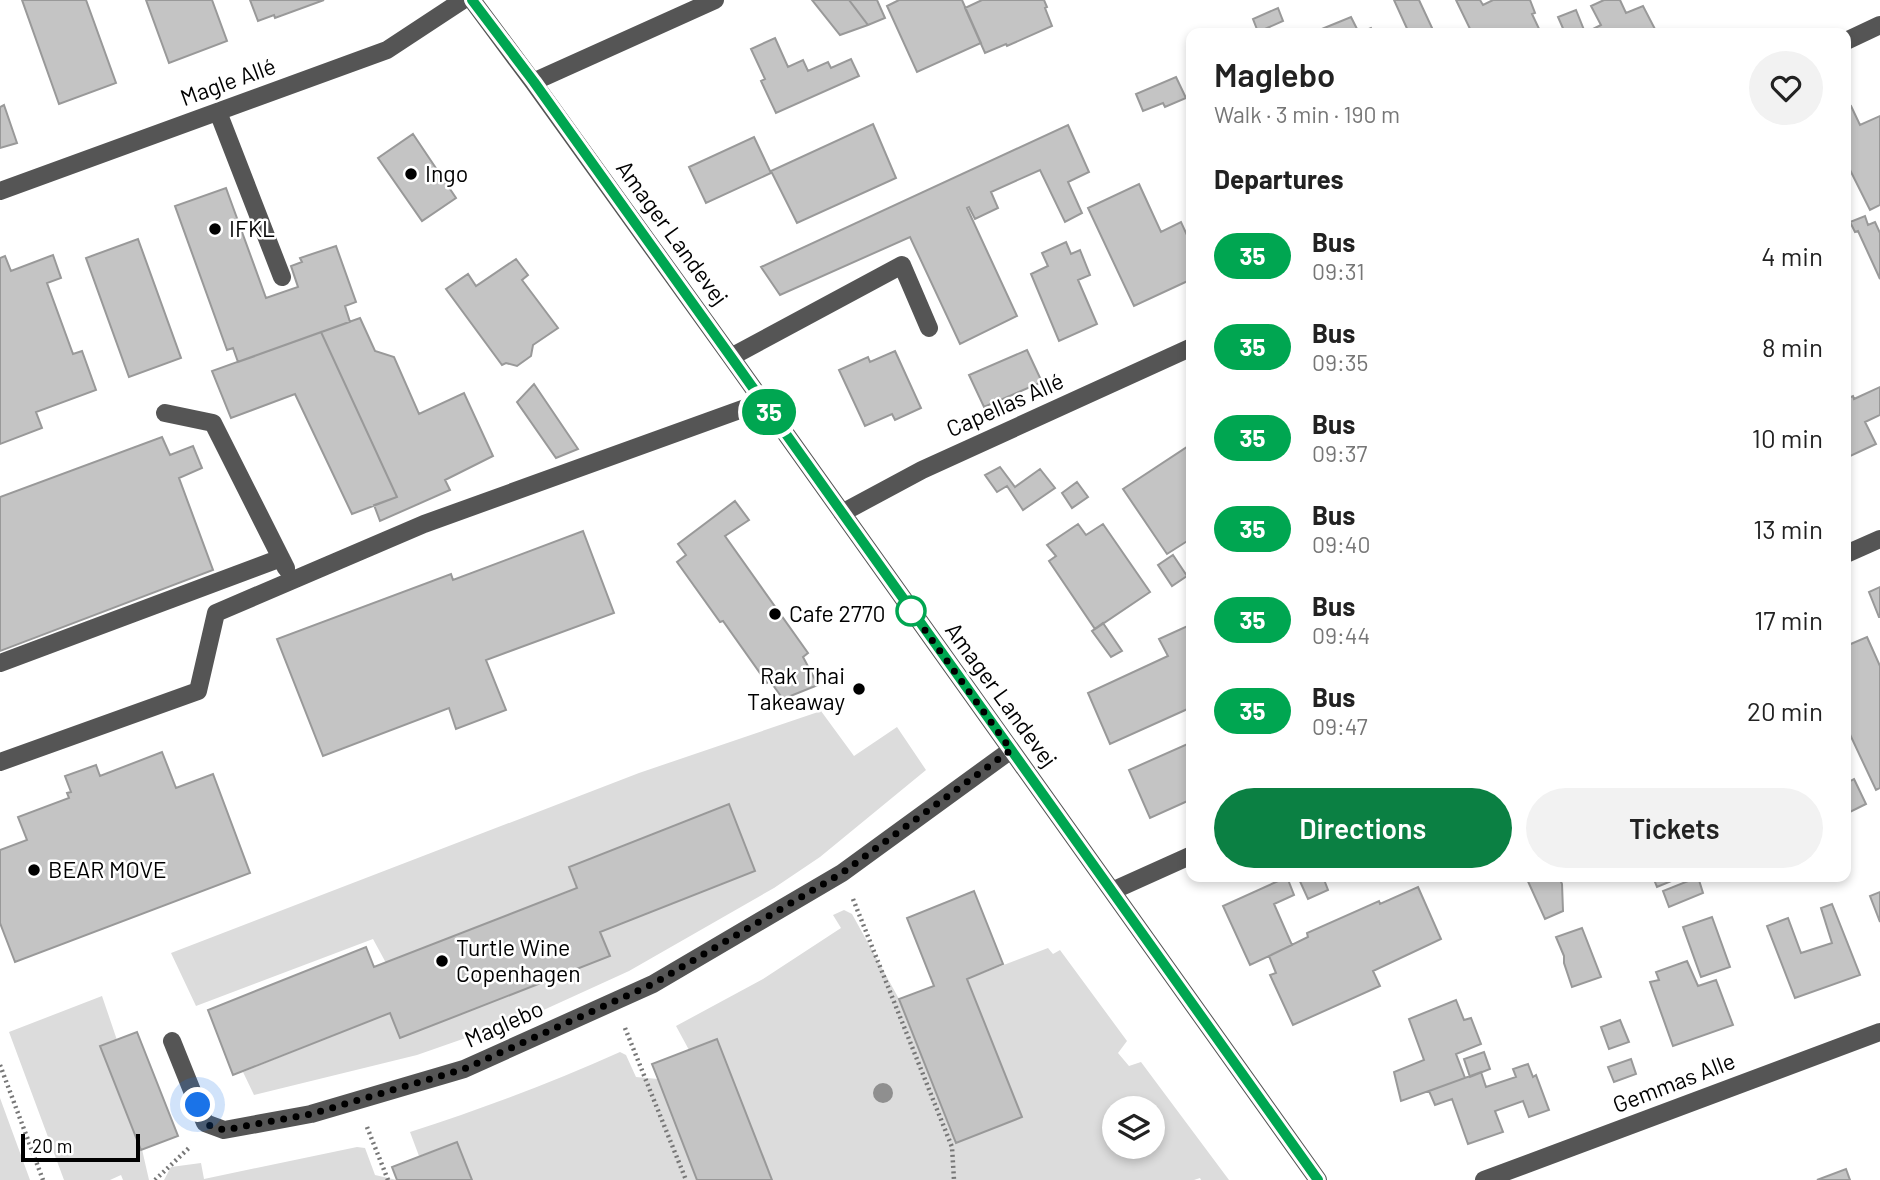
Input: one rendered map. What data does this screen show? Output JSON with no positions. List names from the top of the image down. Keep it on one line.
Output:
{"streets":{"street":["Magle Allé","Amager Landevej","Capellas Allé","Maglebo","Gemmas Alle"]},"crossings":[["Amager Landevej","Capellas Allé"],["Amager Landevej","Maglebo"]],"places":["Ingo","IFKL","Cafe 2770","Rak Thai Takeaway","BEAR MOVE","Turtle Wine Copenhagen"],"lines":["bus line 35"],"scale_bar":"20 m","page":{"on_map":"35","heading":[["Maglebo","Walk · 3 min · 190 m"],"Departures"],"list":[{"mark":"35","name":"Bus","note":"09:31","value":"4 min"},{"mark":"35","name":"Bus","note":"09:35","value":"8 min"},{"mark":"35","name":"Bus","note":"09:37","value":"10 min"},{"mark":"35","name":"Bus","note":"09:40","value":"13 min"},{"mark":"35","name":"Bus","note":"09:44","value":"17 min"},{"mark":"35","name":"Bus","note":"09:47","value":"20 min"}],"buttons":["Directions","Tickets"],"scale":"20 m"}}
